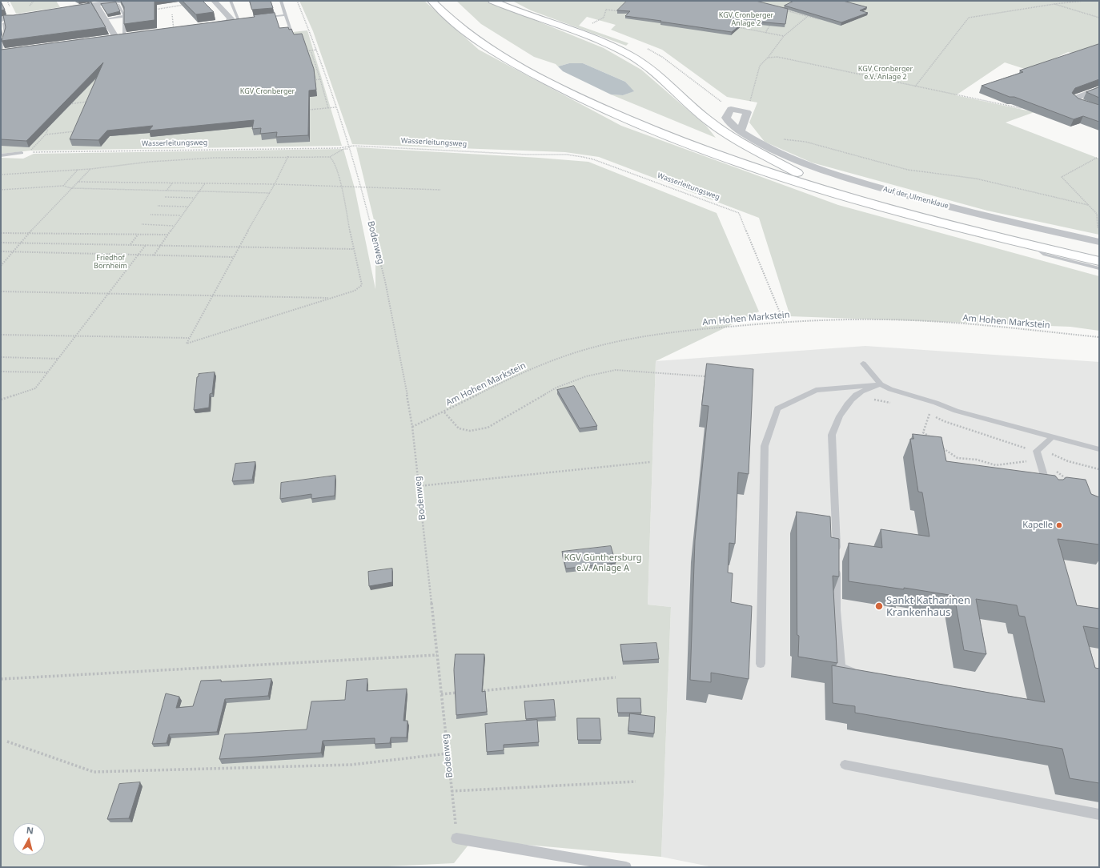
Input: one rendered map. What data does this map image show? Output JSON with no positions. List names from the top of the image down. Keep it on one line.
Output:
{"streets":{"street":["Auf der Ulmenklaue"],"path":["Wasserleitungsweg","Bodenweg","Am Hohen Markstein"]},"crossings":[["Wasserleitungsweg","Bodenweg"],["Wasserleitungsweg","Am Hohen Markstein"],["Bodenweg","Am Hohen Markstein"]],"parks":["KGV Cronberger Anlage 2","KGV Cronberger e.V. Anlage 2","KGV Cronberger","Friedhof Bornheim","KGV Günthersburg e.V. Anlage A"],"places":["Kapelle","Sankt Katharinen Krankenhaus"],"north":"top"}
